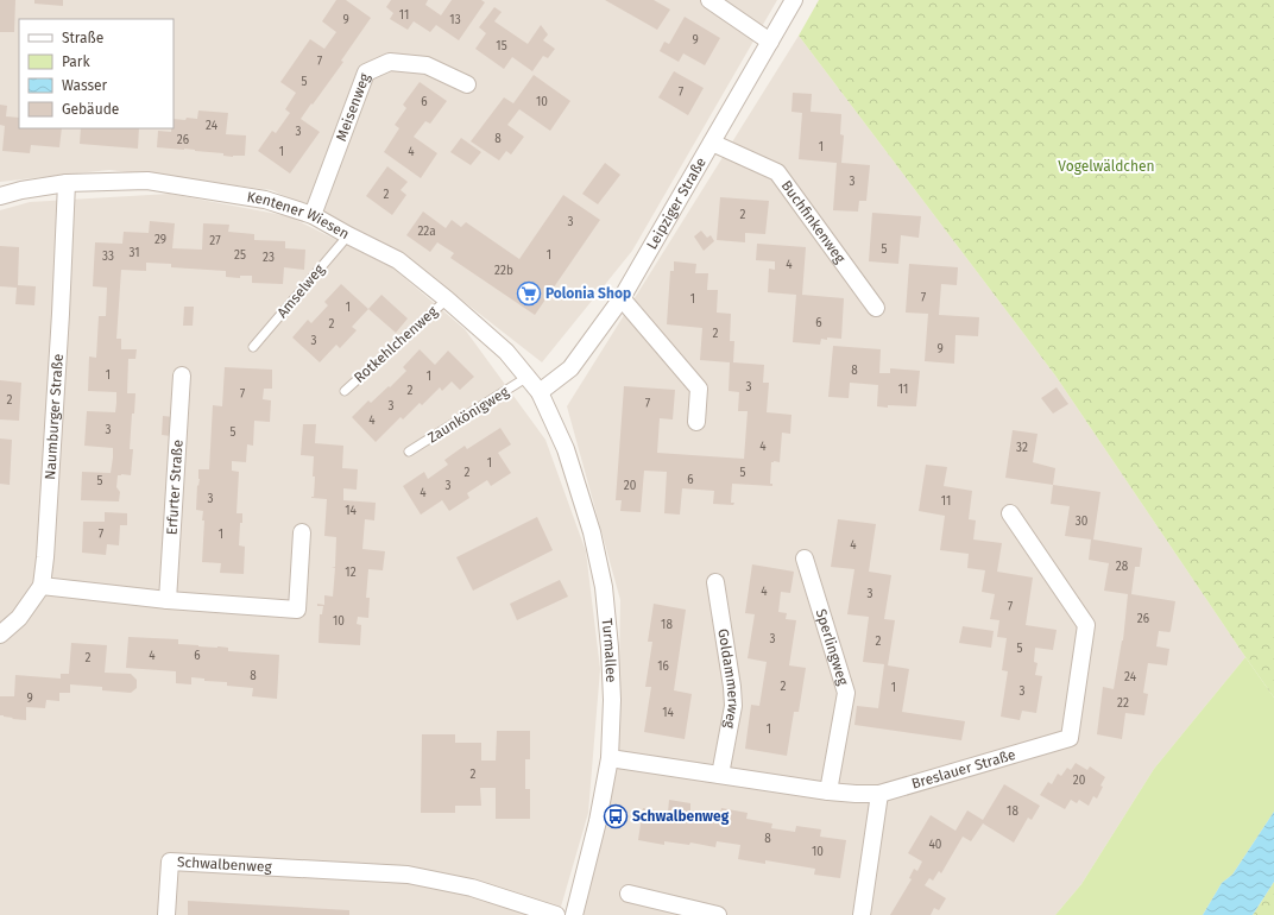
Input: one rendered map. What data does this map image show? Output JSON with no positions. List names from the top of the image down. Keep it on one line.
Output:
{"streets":{"street":["Meisenweg","Leipziger Straße","Kentener Wiesen","Buchfinkenweg","Naumburger Straße","Erfurter Straße","Sperlingweg","Turmallee","Goldammerweg","Breslauer Straße","Schwalbenweg"],"lane":["Amselweg","Rotkehlchenweg","Zaunkönigweg"]},"crossings":[["Meisenweg","Kentener Wiesen"],["Leipziger Straße","Kentener Wiesen"],["Leipziger Straße","Buchfinkenweg"],["Leipziger Straße","Turmallee"],["Kentener Wiesen","Amselweg"],["Kentener Wiesen","Rotkehlchenweg"],["Kentener Wiesen","Zaunkönigweg"],["Kentener Wiesen","Naumburger Straße"],["Kentener Wiesen","Turmallee"],["Sperlingweg","Breslauer Straße"],["Turmallee","Breslauer Straße"],["Goldammerweg","Breslauer Straße"]],"parks":["Vogelwäldchen"],"places":{"supermarket":["Polonia Shop"],"bus stop":["Schwalbenweg"]},"house_numbers":["11","9","13","9","15","7","5","7","6","10","24","3","8","26","1","1","4","3","2","2","3","22a","29","27","5","31","25","1","33","23","4","22b","7","1","1","6","2","2","3","9","8","1","1","3","11","2","7","2","7","3","4","3","5","4","32","1","2","5","6","5","3","20","4","3","11","14","30","7","1","4","28","12","4","3","7","26","10","18","3","2","5","4","6","2","16","8","24","2","1","3","9","22","14","1","2","20","18","8","40","10"],"legend":["Straße","Park","Wasser","Gebäude"]}
